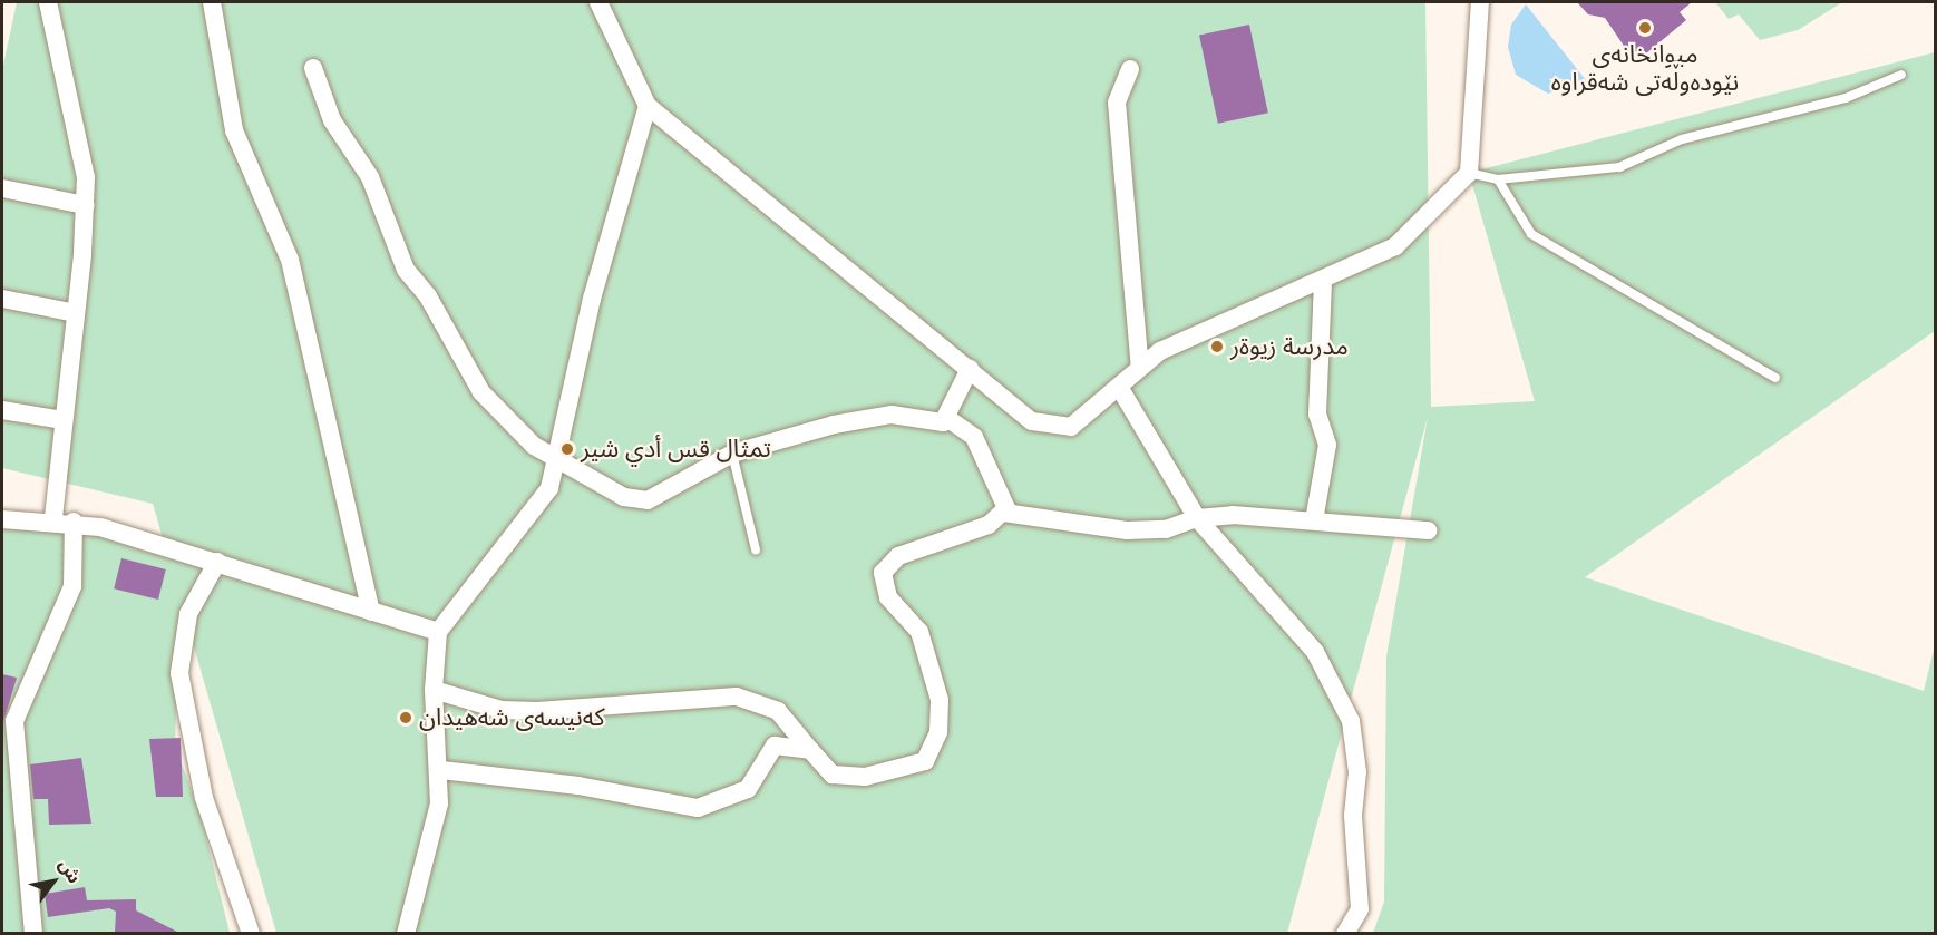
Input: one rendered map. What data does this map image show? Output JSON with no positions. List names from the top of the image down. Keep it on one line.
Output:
{"places":["میوانخانەی نێودەوڵەتی شەقراوە","مدرسة زيوةر","تمثال قس أدي شير","کەنیسەی شەهیدان"],"north":"top right"}
